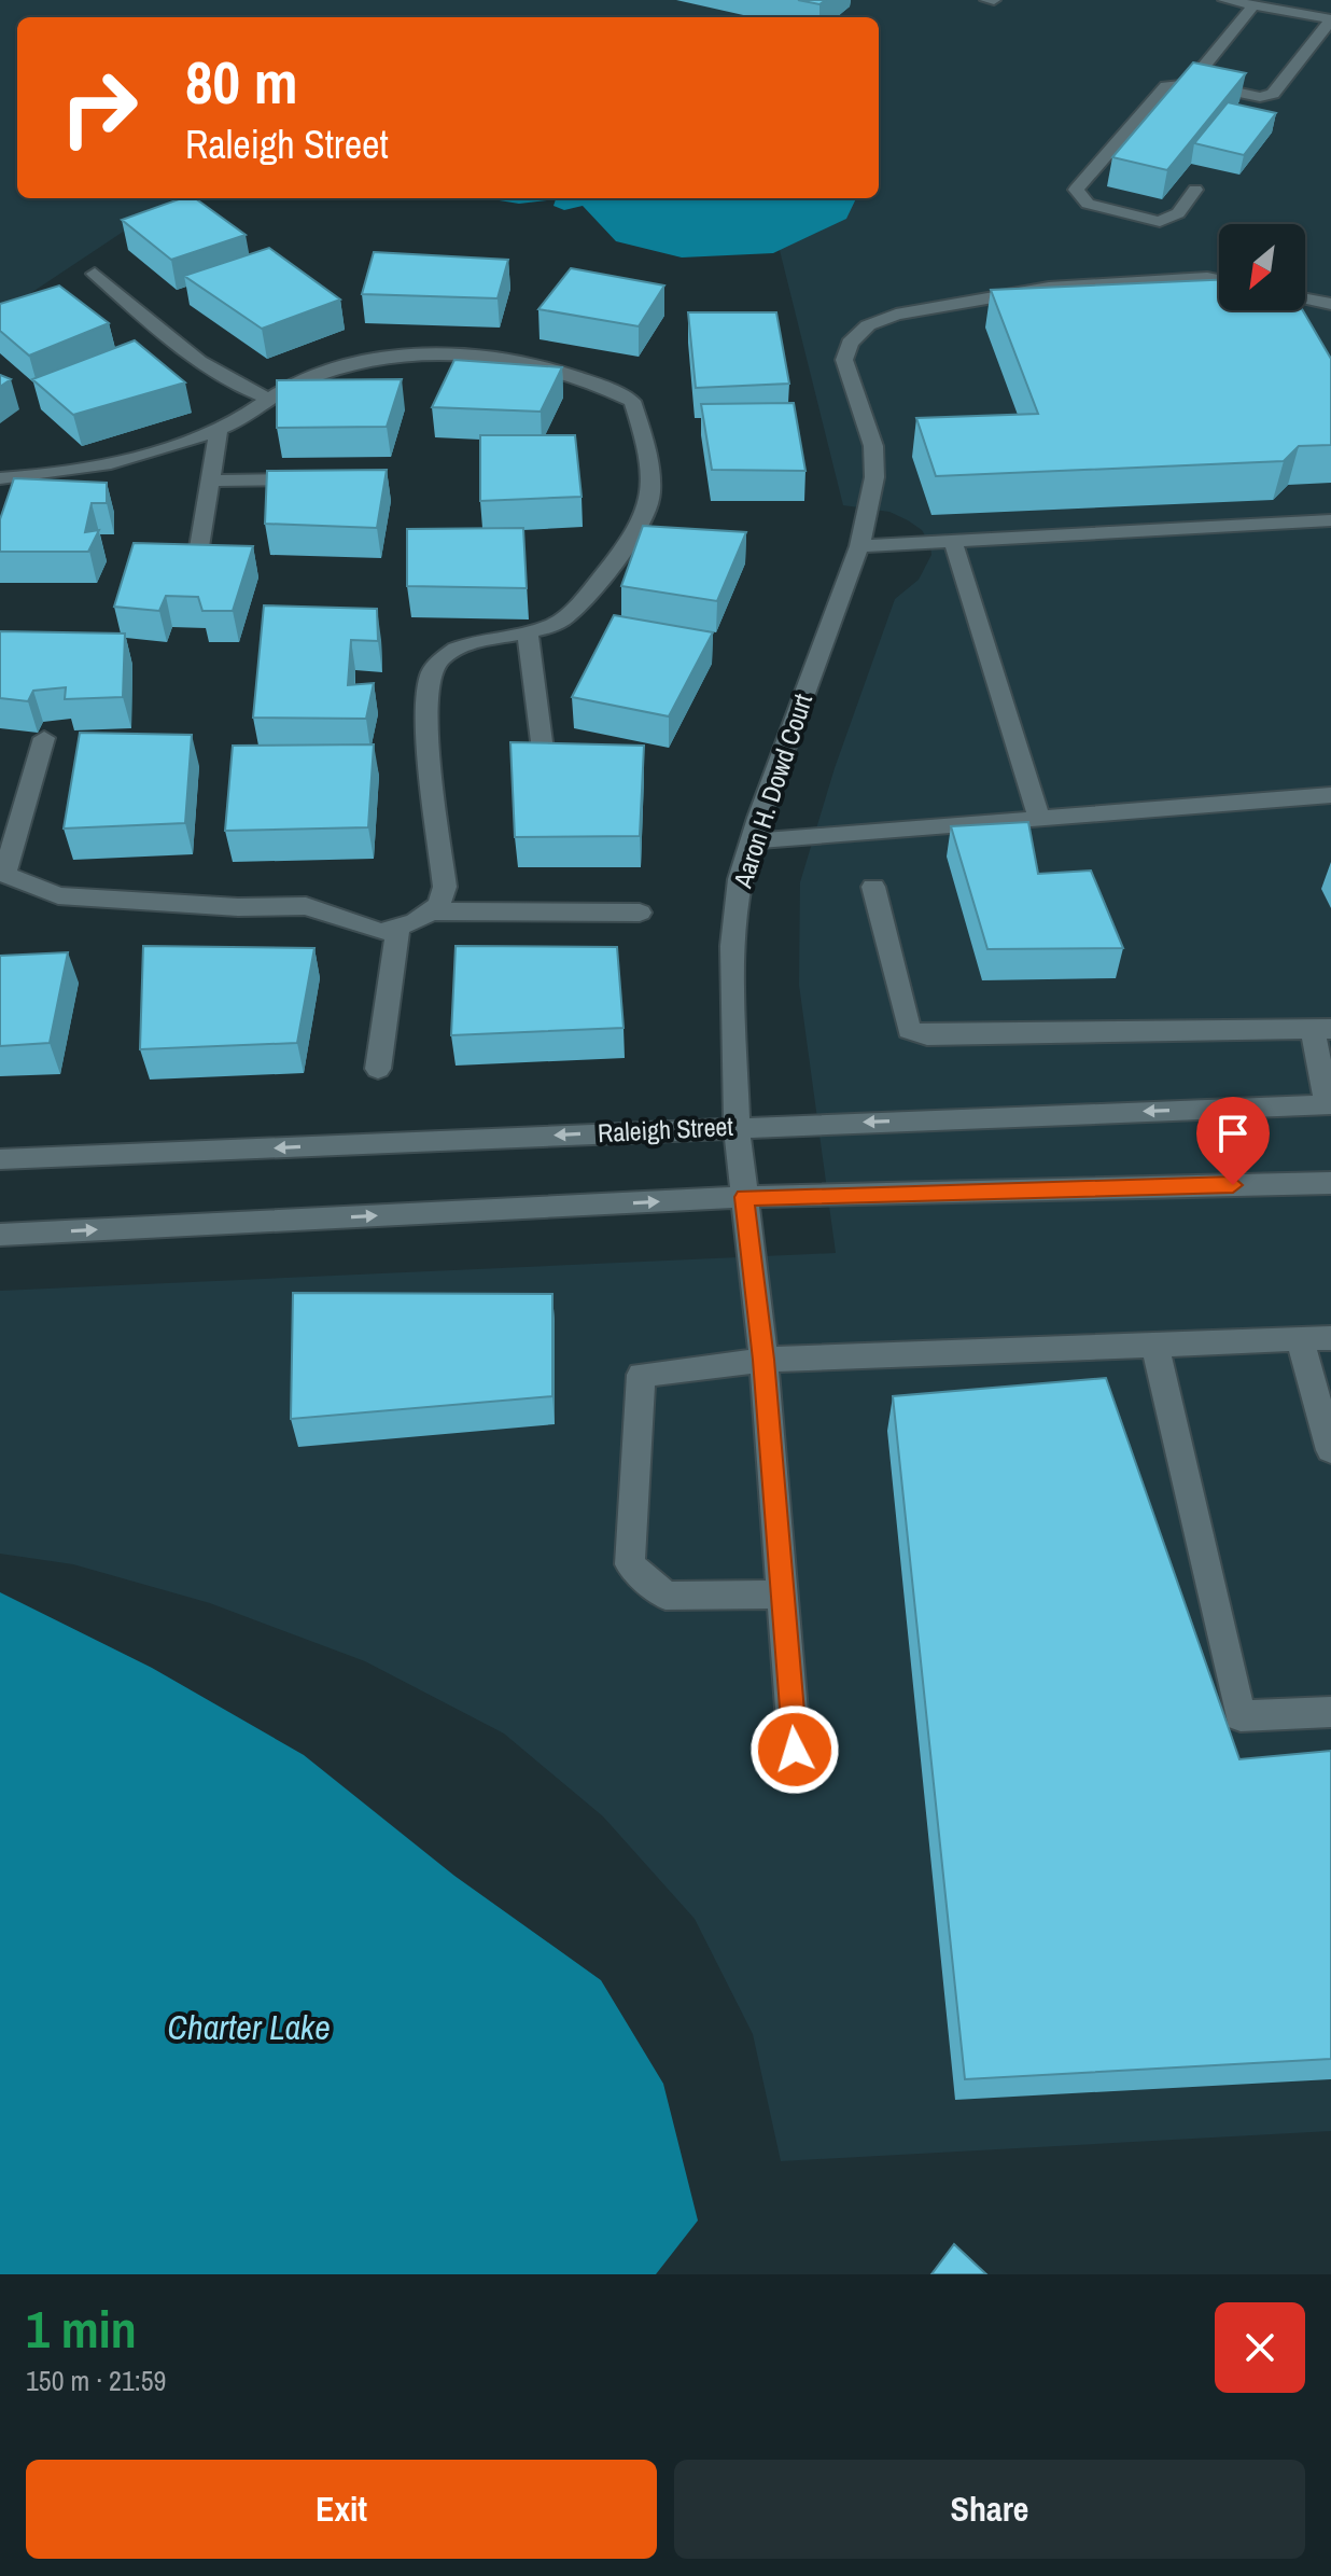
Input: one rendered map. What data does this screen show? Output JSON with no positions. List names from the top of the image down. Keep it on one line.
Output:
{"streets":{"street":["Aaron H. Dowd Court","Raleigh Street"]},"crossings":[["Aaron H. Dowd Court","Raleigh Street"]],"water":["Charter Lake"],"north":"bottom left","page":{"turn":["80 m","Raleigh Street"],"heading":["1 min","150 m · 21:59"],"buttons":["Exit","Share"]}}
